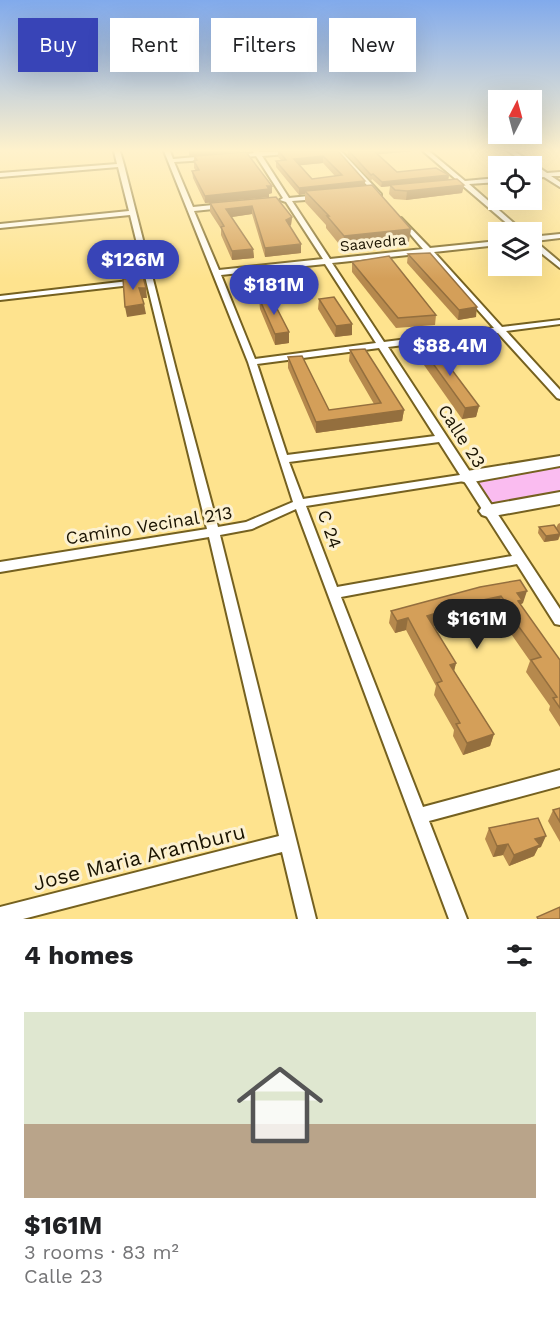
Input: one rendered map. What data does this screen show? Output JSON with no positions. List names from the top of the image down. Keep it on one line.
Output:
{"streets":{"street":["Saavedra","Calle 23","Camino Vecinal 213","C 24","Jose Maria Aramburu"]},"crossings":[["Saavedra","Calle 23"],["Saavedra","C 24"],["Calle 23","Camino Vecinal 213"],["Camino Vecinal 213","C 24"]],"north":"top","page":{"chip":["Buy","Rent","Filters","New"],"price":["$126M","$181M","$88.4M","$161M"],"heading":"4 homes","list":[{"name":"$161M","note":"3 rooms · 83 m² · Calle 23"}]}}
